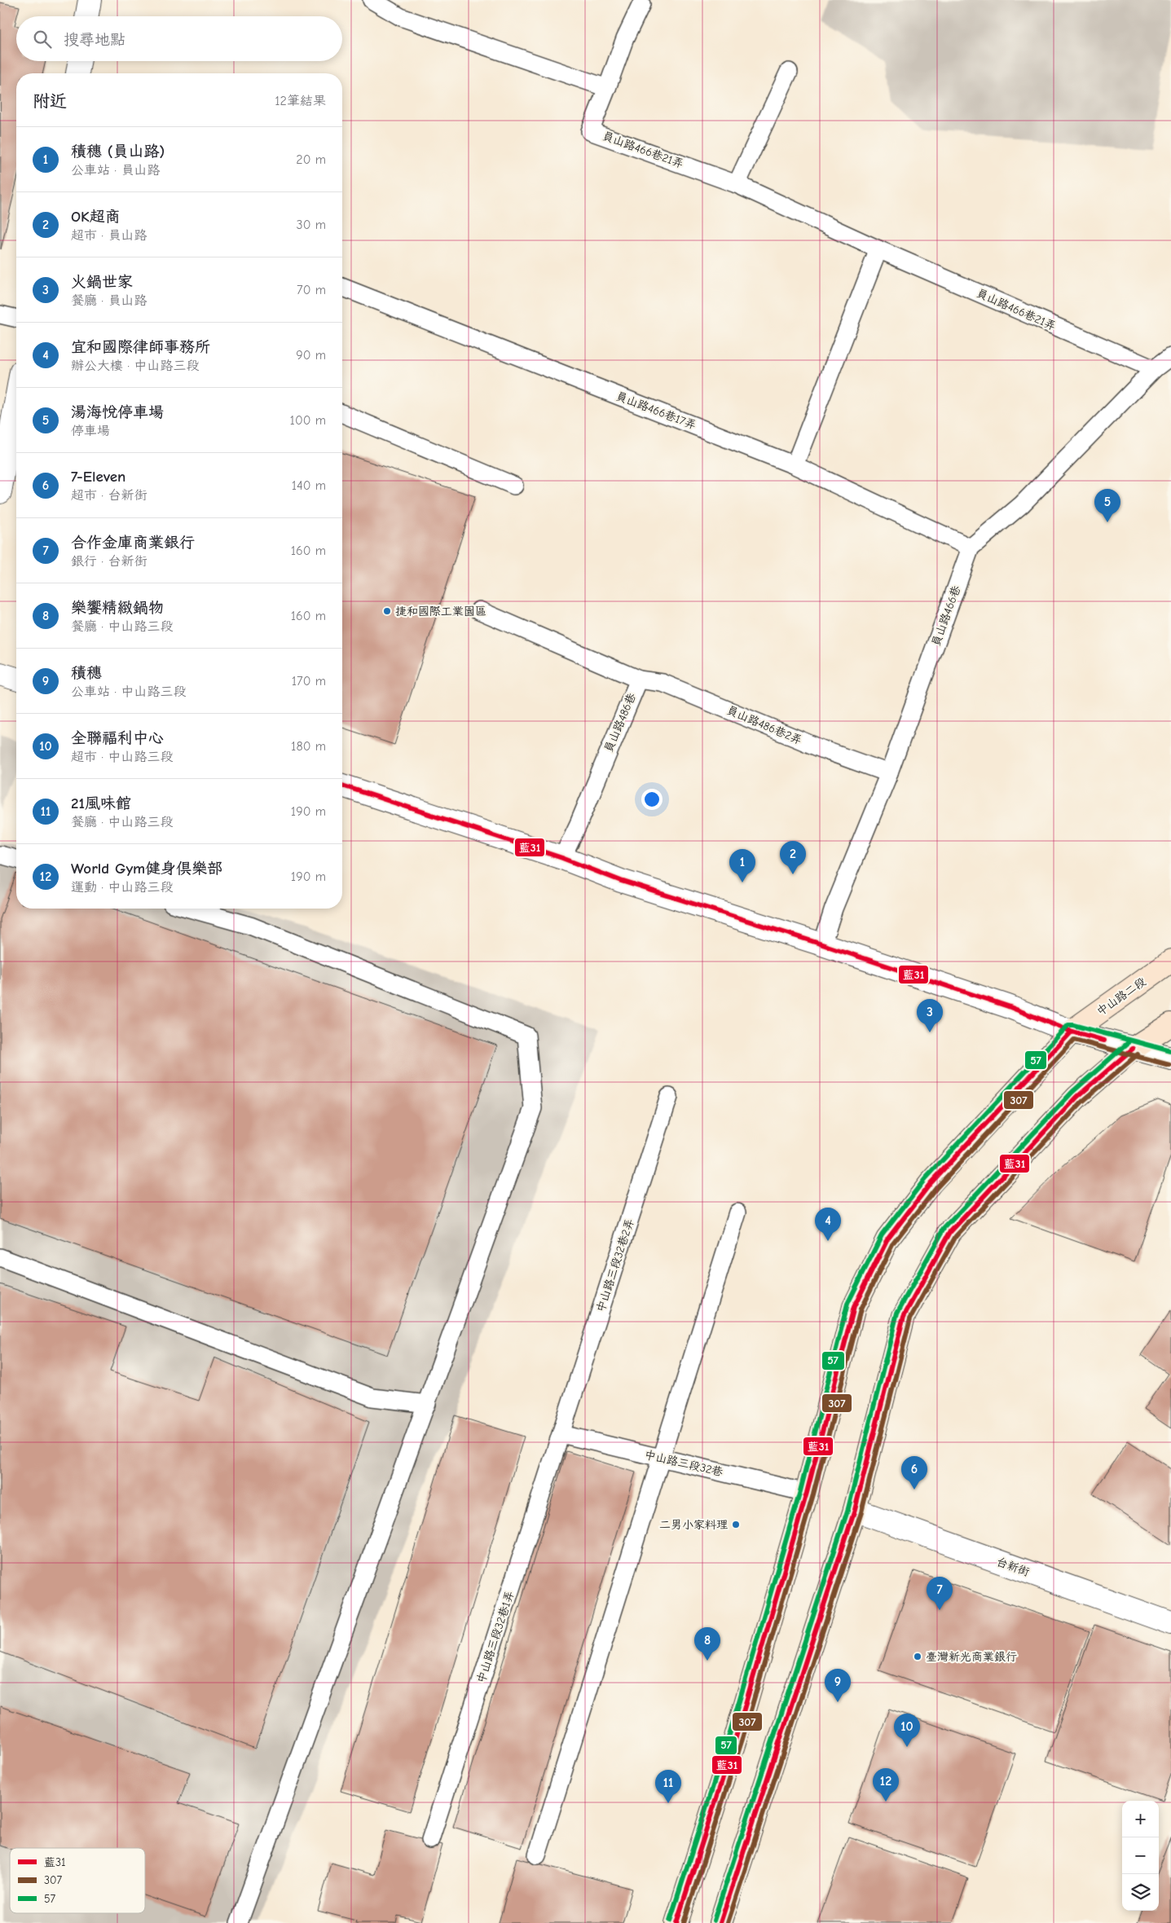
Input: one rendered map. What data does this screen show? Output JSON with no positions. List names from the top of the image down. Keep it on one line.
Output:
{"streets":{"main road":["中山路二段"],"street":["台新街"],"lane":["員山路466巷21弄","員山路466巷17弄","員山路466巷","員山路486巷","員山路486巷2弄","中山路三段32巷2弄","中山路三段32巷","中山路三段32巷1弄"]},"crossings":[["員山路466巷17弄","員山路466巷"],["員山路466巷","員山路486巷2弄"],["員山路486巷","員山路486巷2弄"],["中山路二段","中山路三段32巷"],["中山路三段32巷2弄","中山路三段32巷"],["中山路三段32巷2弄","中山路三段32巷1弄"],["中山路三段32巷","中山路三段32巷1弄"]],"places":["捷和國際工業園區","二男小家料理","臺灣新光商業銀行"],"lines":["transit line 藍31","transit line 57","transit line 307"],"legend":["藍31","307","57"],"page":{"search":"搜尋地點","heading":["附近","12筆結果"],"list":[{"mark":"1","name":"積穗 (員山路)","note":"公車站 · 員山路","value":"20 m"},{"mark":"2","name":"OK超商","note":"超市 · 員山路","value":"30 m"},{"mark":"3","name":"火鍋世家","note":"餐廳 · 員山路","value":"70 m"},{"mark":"4","name":"宜和國際律師事務所","note":"辦公大樓 · 中山路三段","value":"90 m"},{"mark":"5","name":"湯海悅停車場","note":"停車場","value":"100 m"},{"mark":"6","name":"7-Eleven","note":"超市 · 台新街","value":"140 m"},{"mark":"7","name":"合作金庫商業銀行","note":"銀行 · 台新街","value":"160 m"},{"mark":"8","name":"樂饗精緻鍋物","note":"餐廳 · 中山路三段","value":"160 m"},{"mark":"9","name":"積穗","note":"公車站 · 中山路三段","value":"170 m"},{"mark":"10","name":"全聯福利中心","note":"超市 · 中山路三段","value":"180 m"},{"mark":"11","name":"21風味館","note":"餐廳 · 中山路三段","value":"190 m"},{"mark":"12","name":"World Gym健身俱樂部","note":"運動 · 中山路三段","value":"190 m"}],"pins":["5","2","1","3","4","6","7","8","9","10","12","11"],"map_buttons":["+","−"]}}
